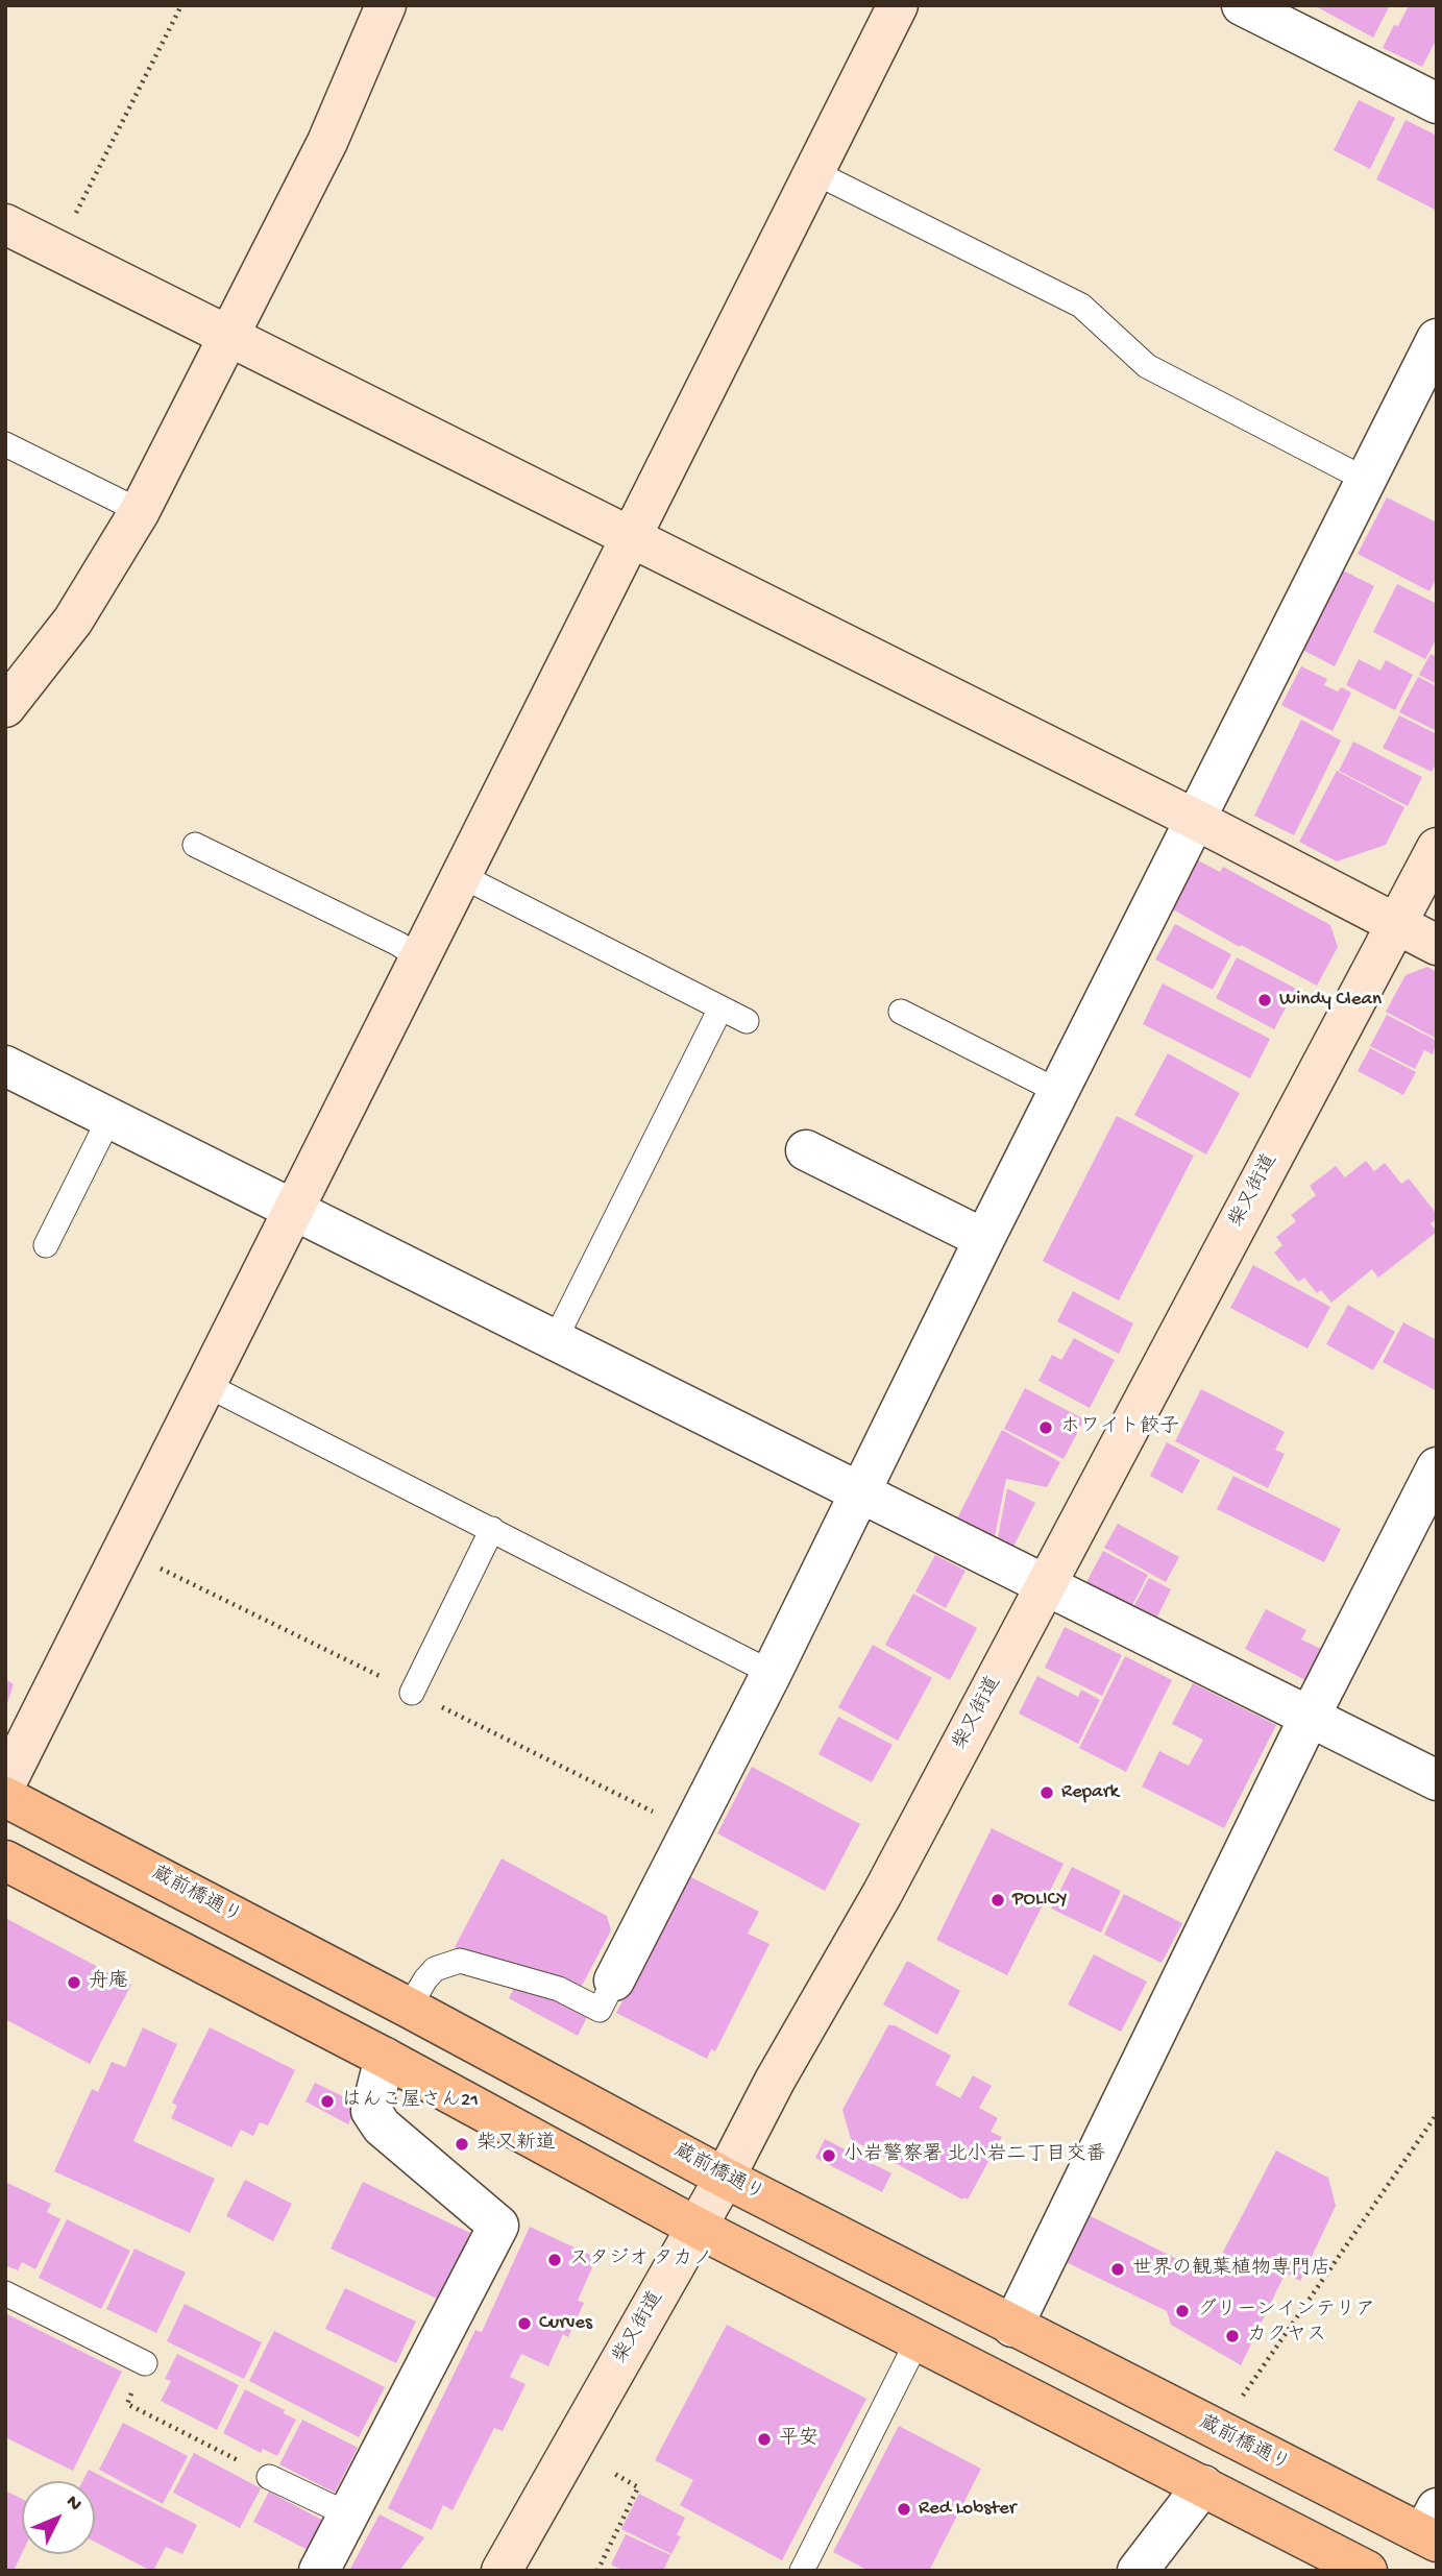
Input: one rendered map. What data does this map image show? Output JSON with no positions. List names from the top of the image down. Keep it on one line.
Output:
{"streets":{"main road":["蔵前橋通り"],"street":["柴又街道"]},"crossings":[["柴又街道","蔵前橋通り"]],"places":["Windy Clean","ホワイト餃子","Repark","POLICY","舟庵","はんこ屋さん21","柴又新道","小岩警察署 北小岩二丁目交番","スタジオ タカノ","世界の観葉植物専門店","グリーンインテリア","Curves","カクヤス","平安","Red Lobster"],"north":"top right"}
